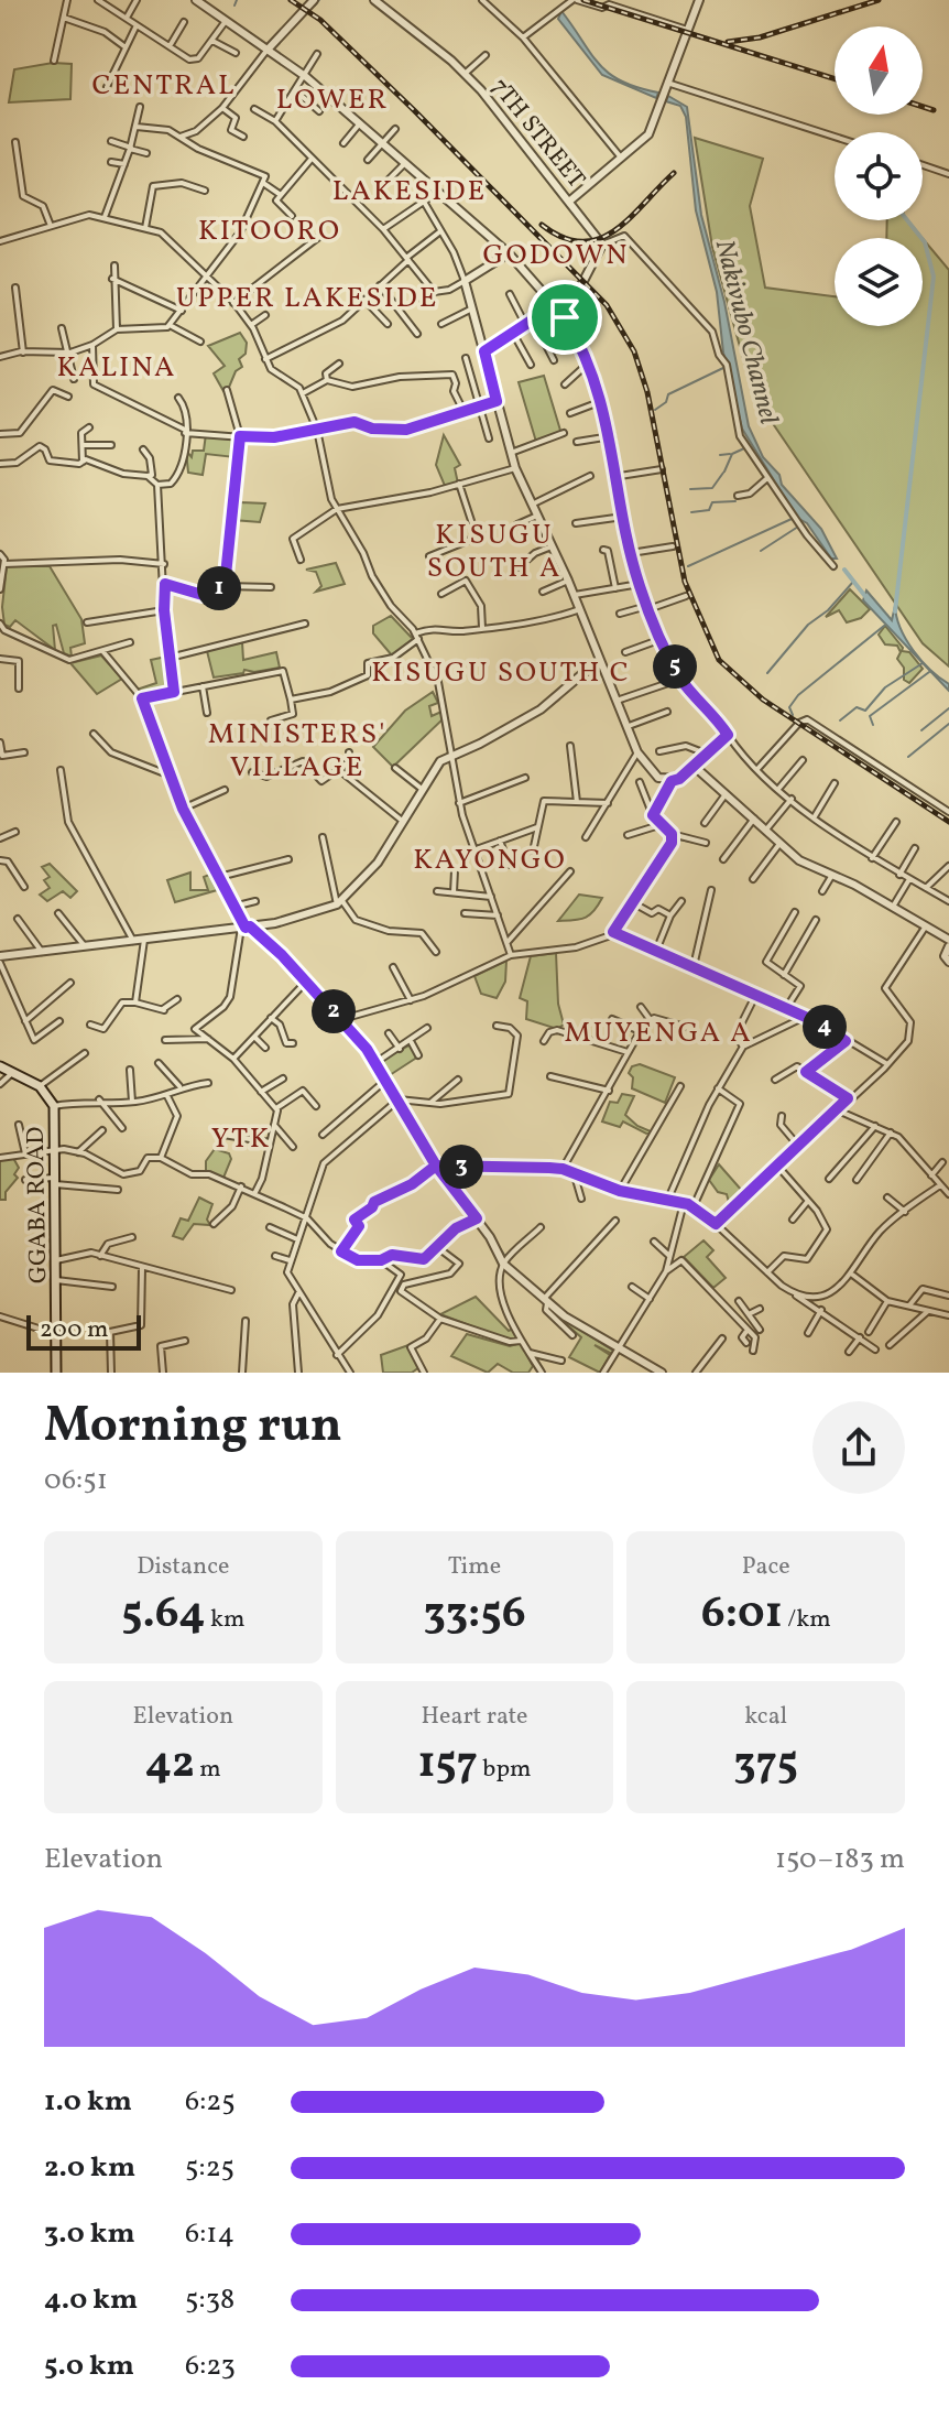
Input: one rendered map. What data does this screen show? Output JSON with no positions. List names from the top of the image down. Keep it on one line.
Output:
{"streets":{"main road":["GGABA ROAD"],"street":["7TH STREET"]},"districts":["CENTRAL","LOWER","LAKESIDE","KITOORO","GODOWN","UPPER LAKESIDE","KALINA","KISUGU SOUTH A","KISUGU SOUTH C","MINISTERS' VILLAGE","KAYONGO","MUYENGA A","YTK"],"water":["Nakivubo Channel"],"scale_bar":"200 m","north":"top","page":{"pins":["1","5","2","4","3"],"scale":"200 m","heading":["Morning run","06:51"],"stats":[["Distance","5.64 km"],["Time","33:56"],["Pace","6:01 /km"],["Elevation","42 m"],["Heart rate","157 bpm"],["kcal","375"]],"chart":["Elevation","150–183 m"],"list":[{"name":"1.0 km","note":"6:25"},{"name":"2.0 km","note":"5:25"},{"name":"3.0 km","note":"6:14"},{"name":"4.0 km","note":"5:38"},{"name":"5.0 km","note":"6:23"}]}}
